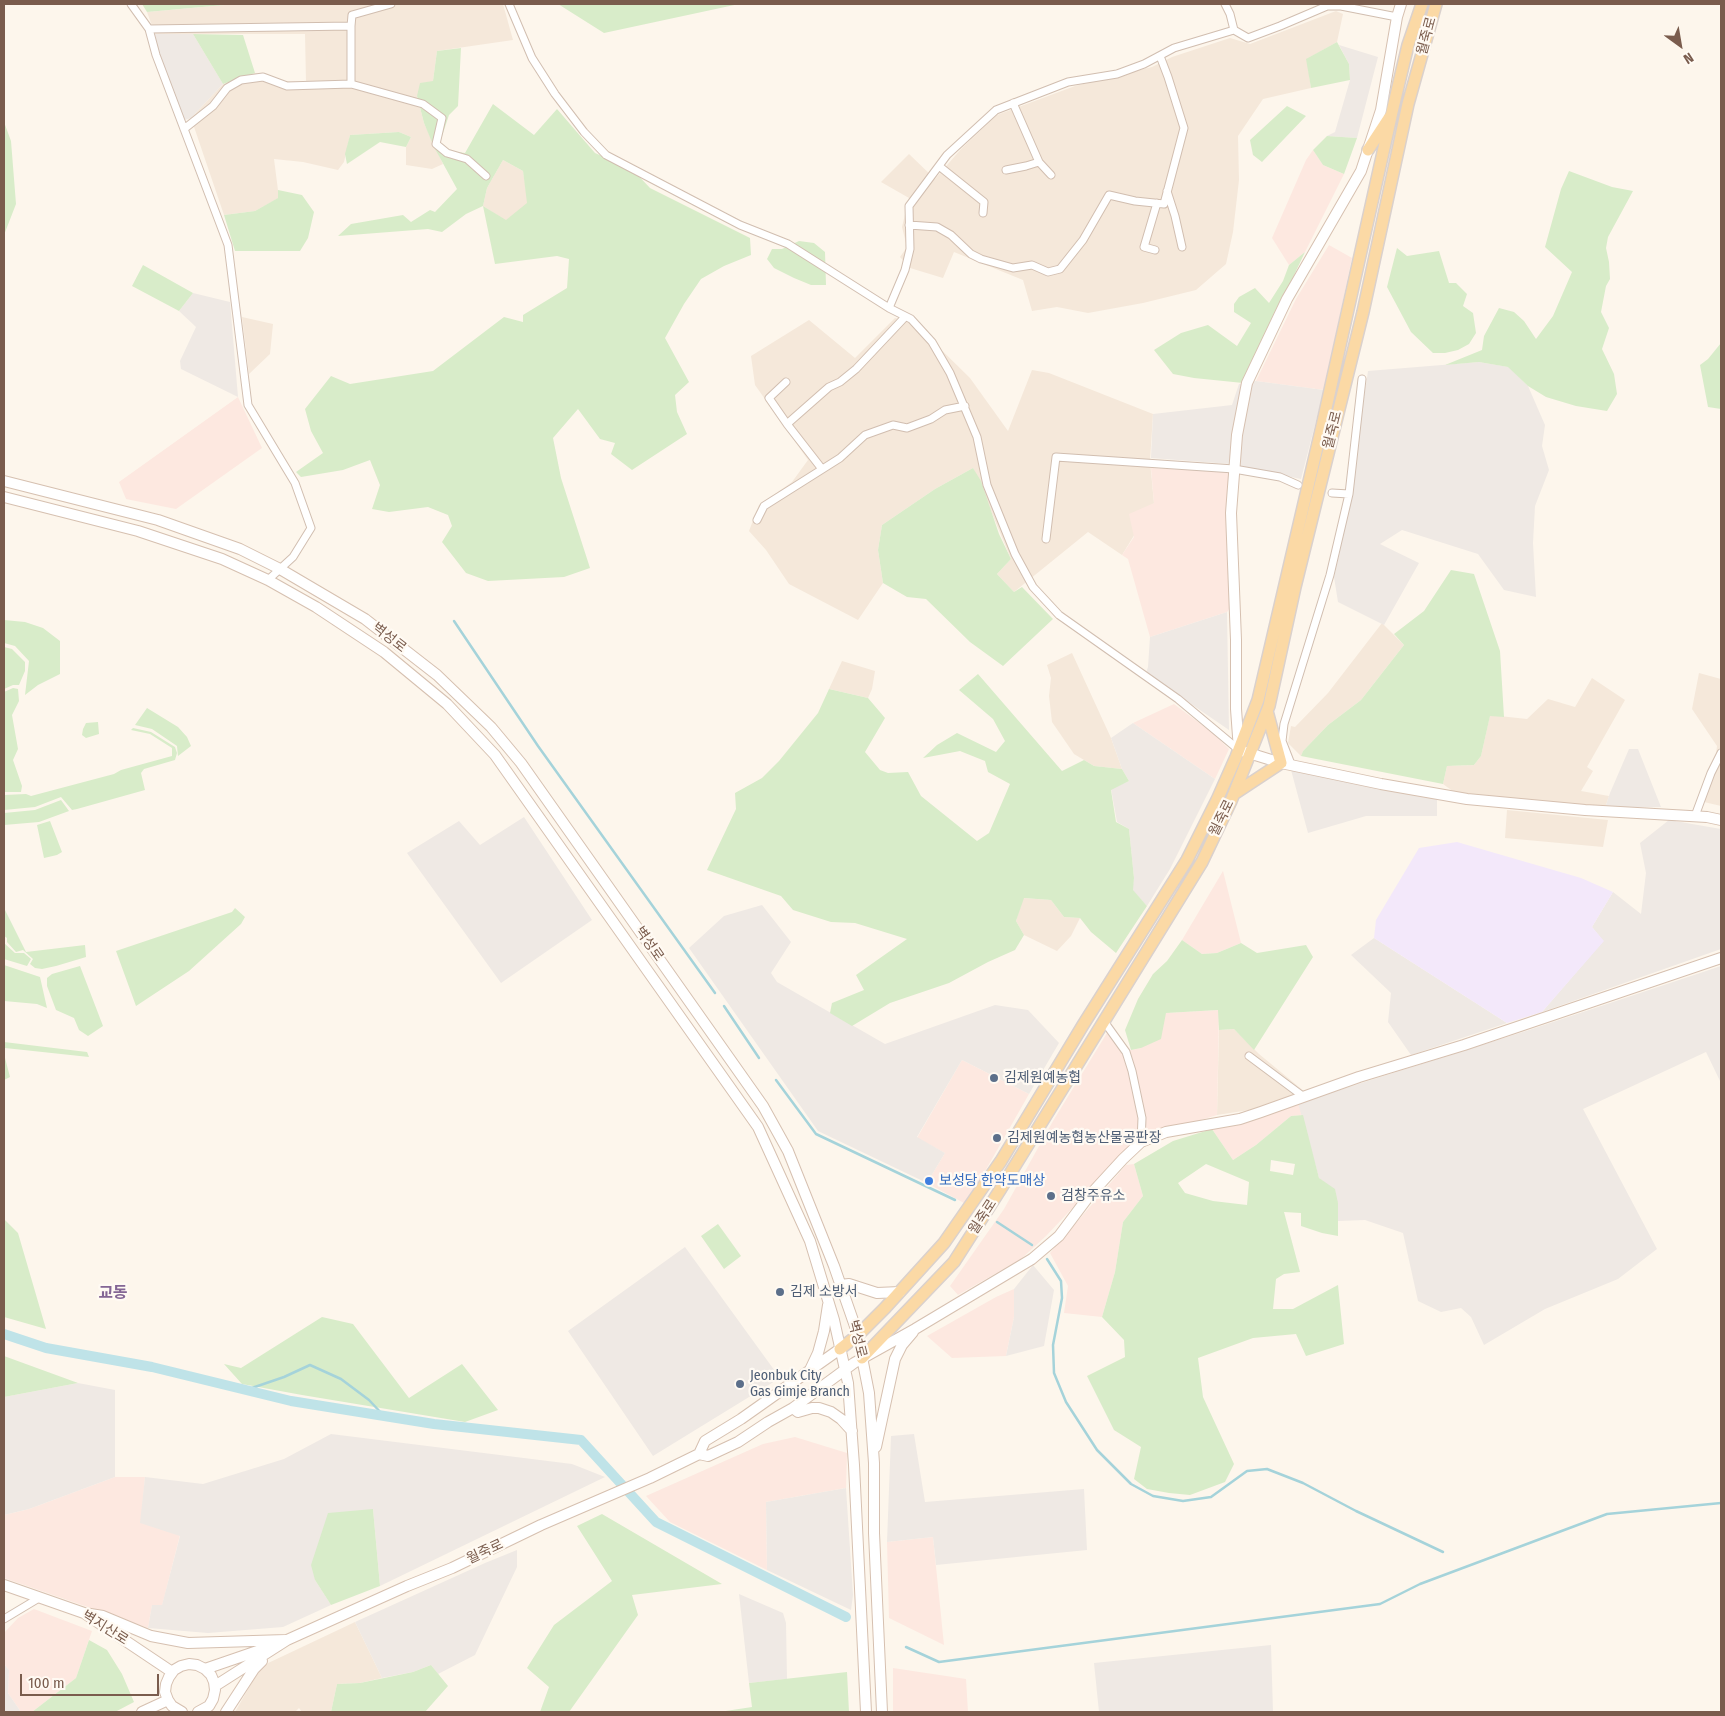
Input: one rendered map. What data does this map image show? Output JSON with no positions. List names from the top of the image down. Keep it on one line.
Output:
{"streets":{"main road":["월죽로"],"street":["벽성로","벽지산로"]},"crossings":[["월죽로","벽성로"]],"districts":["교동"],"places":["김제원예농협","김제원예농협농산물공판장","보성당 한약도매상","검창주유소","김제 소방서","Jeonbuk City Gas Gimje Branch"],"scale_bar":"100 m","north":"bottom right"}
